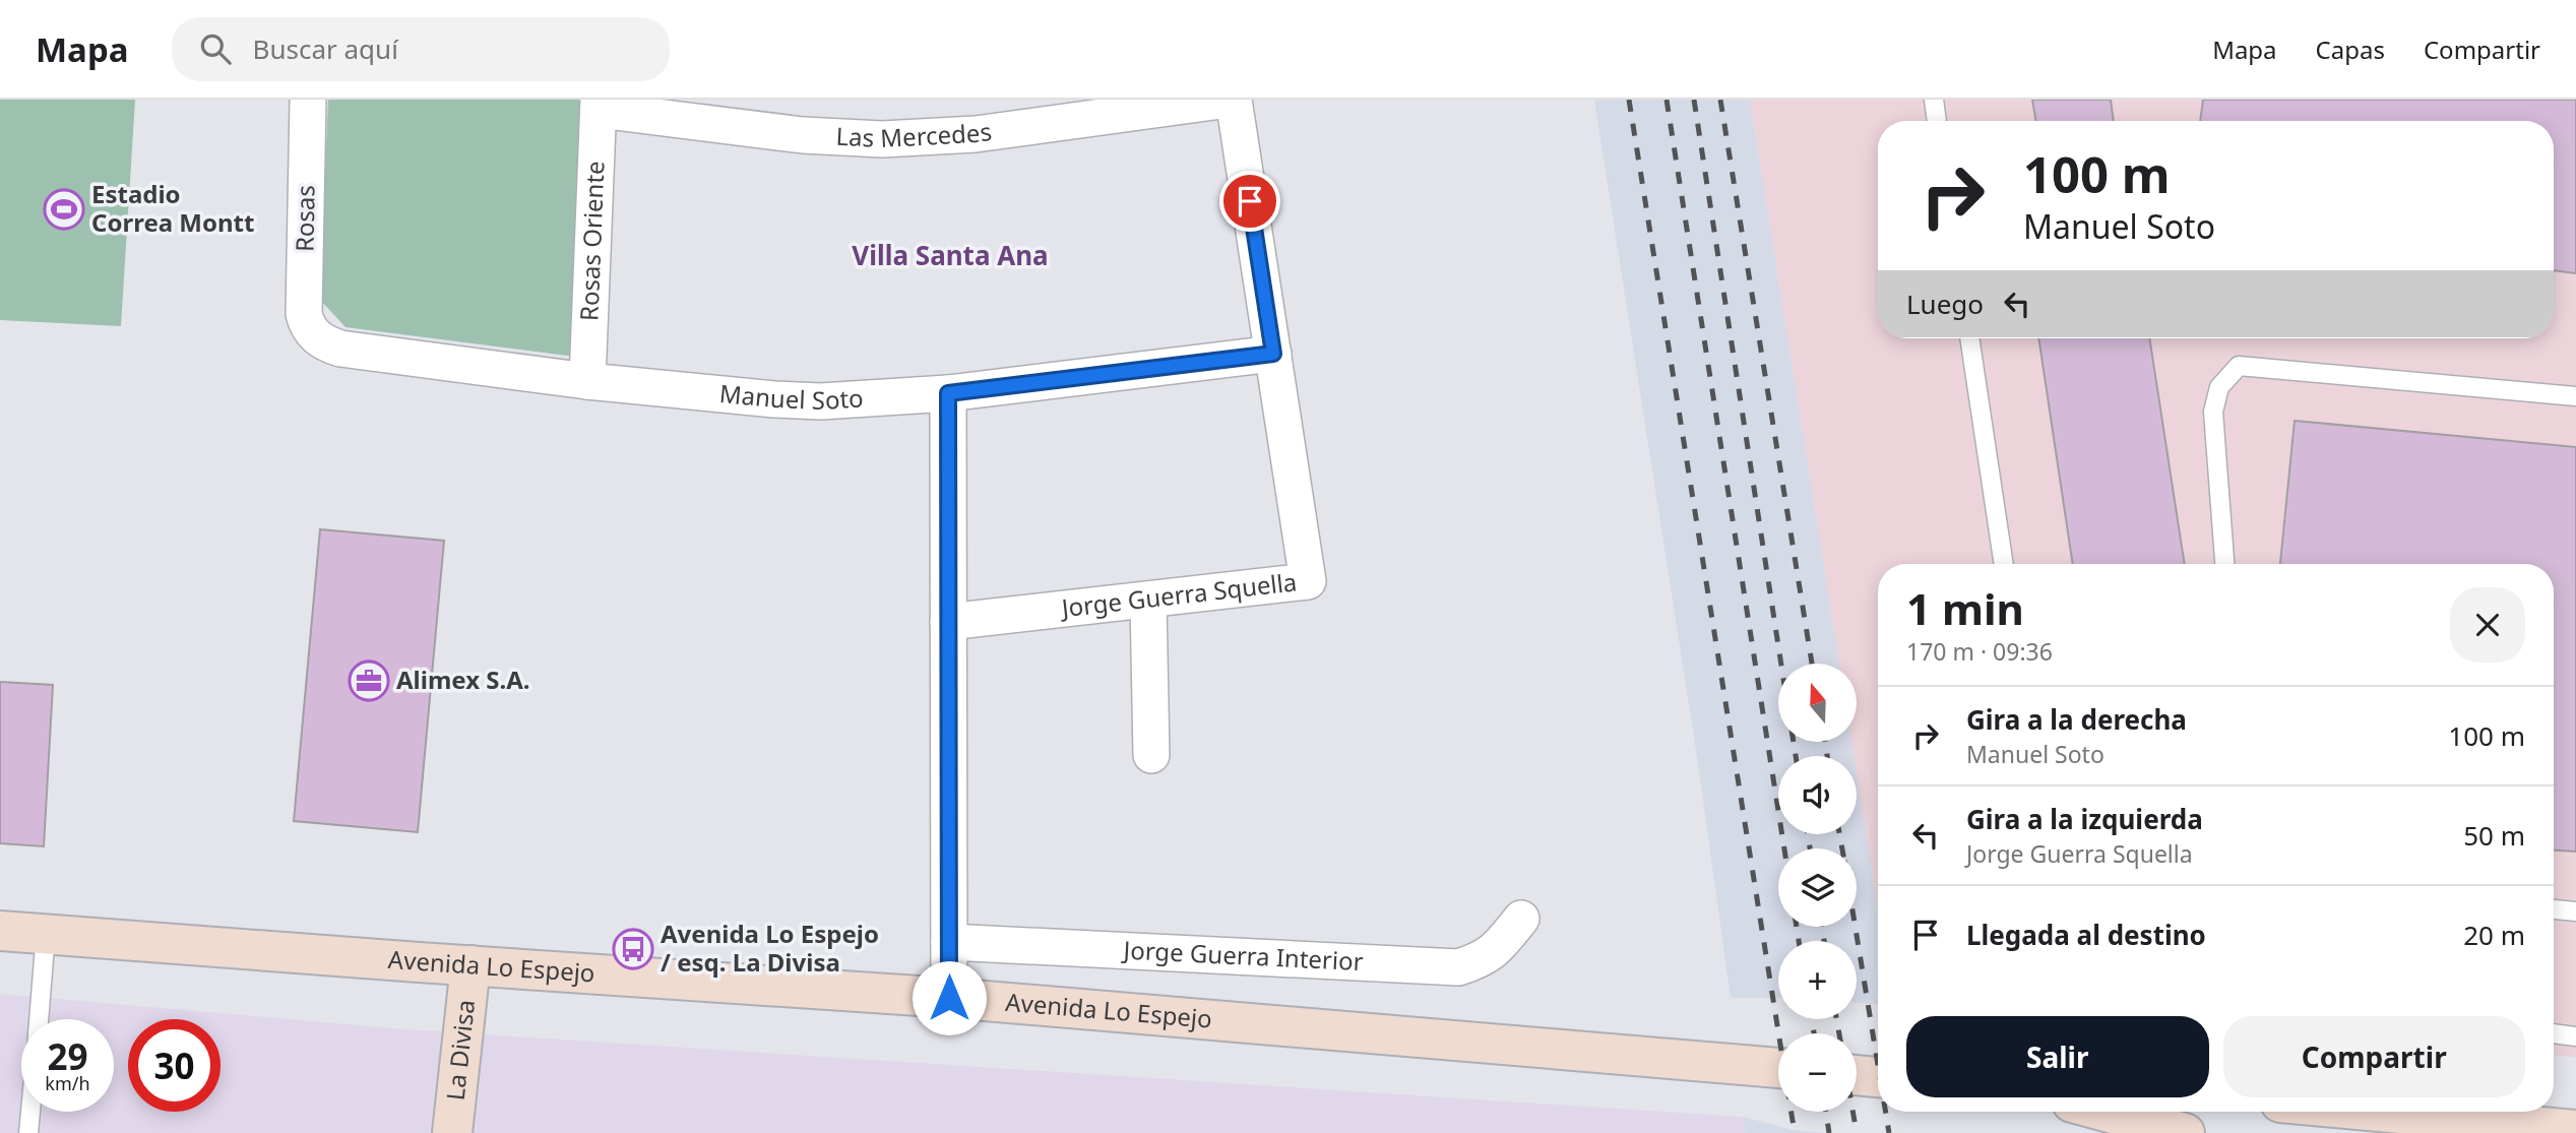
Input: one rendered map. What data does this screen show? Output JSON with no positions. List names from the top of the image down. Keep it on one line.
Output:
{"streets":{"main road":["Avenida Lo Espejo","La Divisa"],"street":["Las Mercedes","Rosas","Rosas Oriente","Manuel Soto","Jorge Guerra Squella","Jorge Guerra Interior"]},"crossings":[["Las Mercedes","Rosas Oriente"],["Las Mercedes","Jorge Guerra Squella"],["Rosas","Manuel Soto"],["Rosas Oriente","Manuel Soto"],["Manuel Soto","Jorge Guerra Squella"],["Avenida Lo Espejo","La Divisa"]],"districts":["Villa Santa Ana"],"places":{"sports":["Estadio Correa Montt"],"office":["Alimex S.A."],"bus stop":["Avenida Lo Espejo / esq. La Divisa"]},"north":"top","page":{"header":"Mapa","search":"Buscar aquí","nav":["Mapa","Capas","Compartir"],"turn":["100 m","Manuel Soto"],"then":"Luego","heading":["1 min","170 m · 09:36"],"map_buttons":["+","−"],"list":[{"name":"Gira a la derecha","note":"Manuel Soto","value":"100 m"},{"name":"Gira a la izquierda","note":"Jorge Guerra Squella","value":"50 m"},{"name":"Llegada al destino","value":"20 m"}],"buttons":["Salir","Compartir"],"speed":"29 km/h","limit":"30"}}
